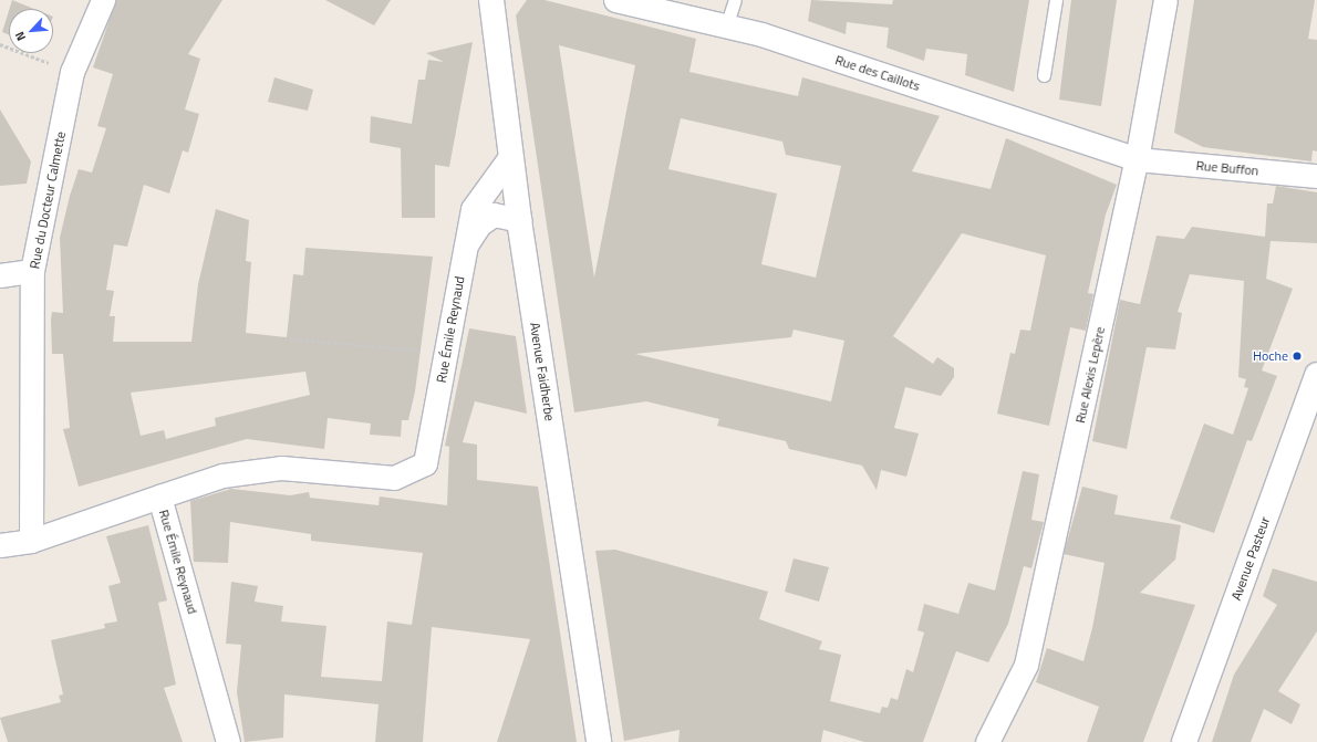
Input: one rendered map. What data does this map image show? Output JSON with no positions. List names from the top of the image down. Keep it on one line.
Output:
{"streets":{"street":["Rue des Caillots","Rue Buffon","Rue du Docteur Calmette","Rue Émile Reynaud","Avenue Faidherbe","Rue Alexis Lepère","Avenue Pasteur"]},"crossings":[["Rue des Caillots","Rue Buffon"],["Rue des Caillots","Rue Alexis Lepère"],["Rue Buffon","Rue Alexis Lepère"],["Rue Émile Reynaud","Avenue Faidherbe"]],"places":["Hoche"],"north":"bottom left"}
